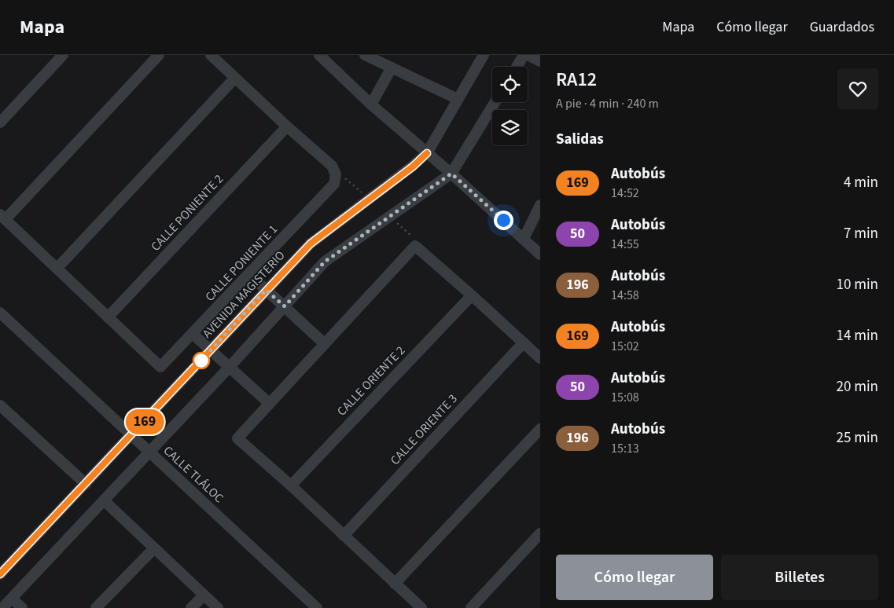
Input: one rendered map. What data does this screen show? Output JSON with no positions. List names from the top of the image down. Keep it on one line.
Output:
{"streets":{"street":["CALLE PONIENTE 2","CALLE PONIENTE 1","AVENIDA MAGISTERIO","CALLE ORIENTE 2","CALLE ORIENTE 3","CALLE TLÁLOC"]},"crossings":[["CALLE PONIENTE 2","CALLE PONIENTE 1"],["AVENIDA MAGISTERIO","CALLE TLÁLOC"]],"lines":["bus line 169"],"page":{"header":"Mapa","nav":["Mapa","Cómo llegar","Guardados"],"on_map":"169","heading":[["RA12","A pie · 4 min · 240 m"],"Salidas"],"list":[{"mark":"169","name":"Autobús","note":"14:52","value":"4 min"},{"mark":"50","name":"Autobús","note":"14:55","value":"7 min"},{"mark":"196","name":"Autobús","note":"14:58","value":"10 min"},{"mark":"169","name":"Autobús","note":"15:02","value":"14 min"},{"mark":"50","name":"Autobús","note":"15:08","value":"20 min"},{"mark":"196","name":"Autobús","note":"15:13","value":"25 min"}],"buttons":["Cómo llegar","Billetes"]}}
